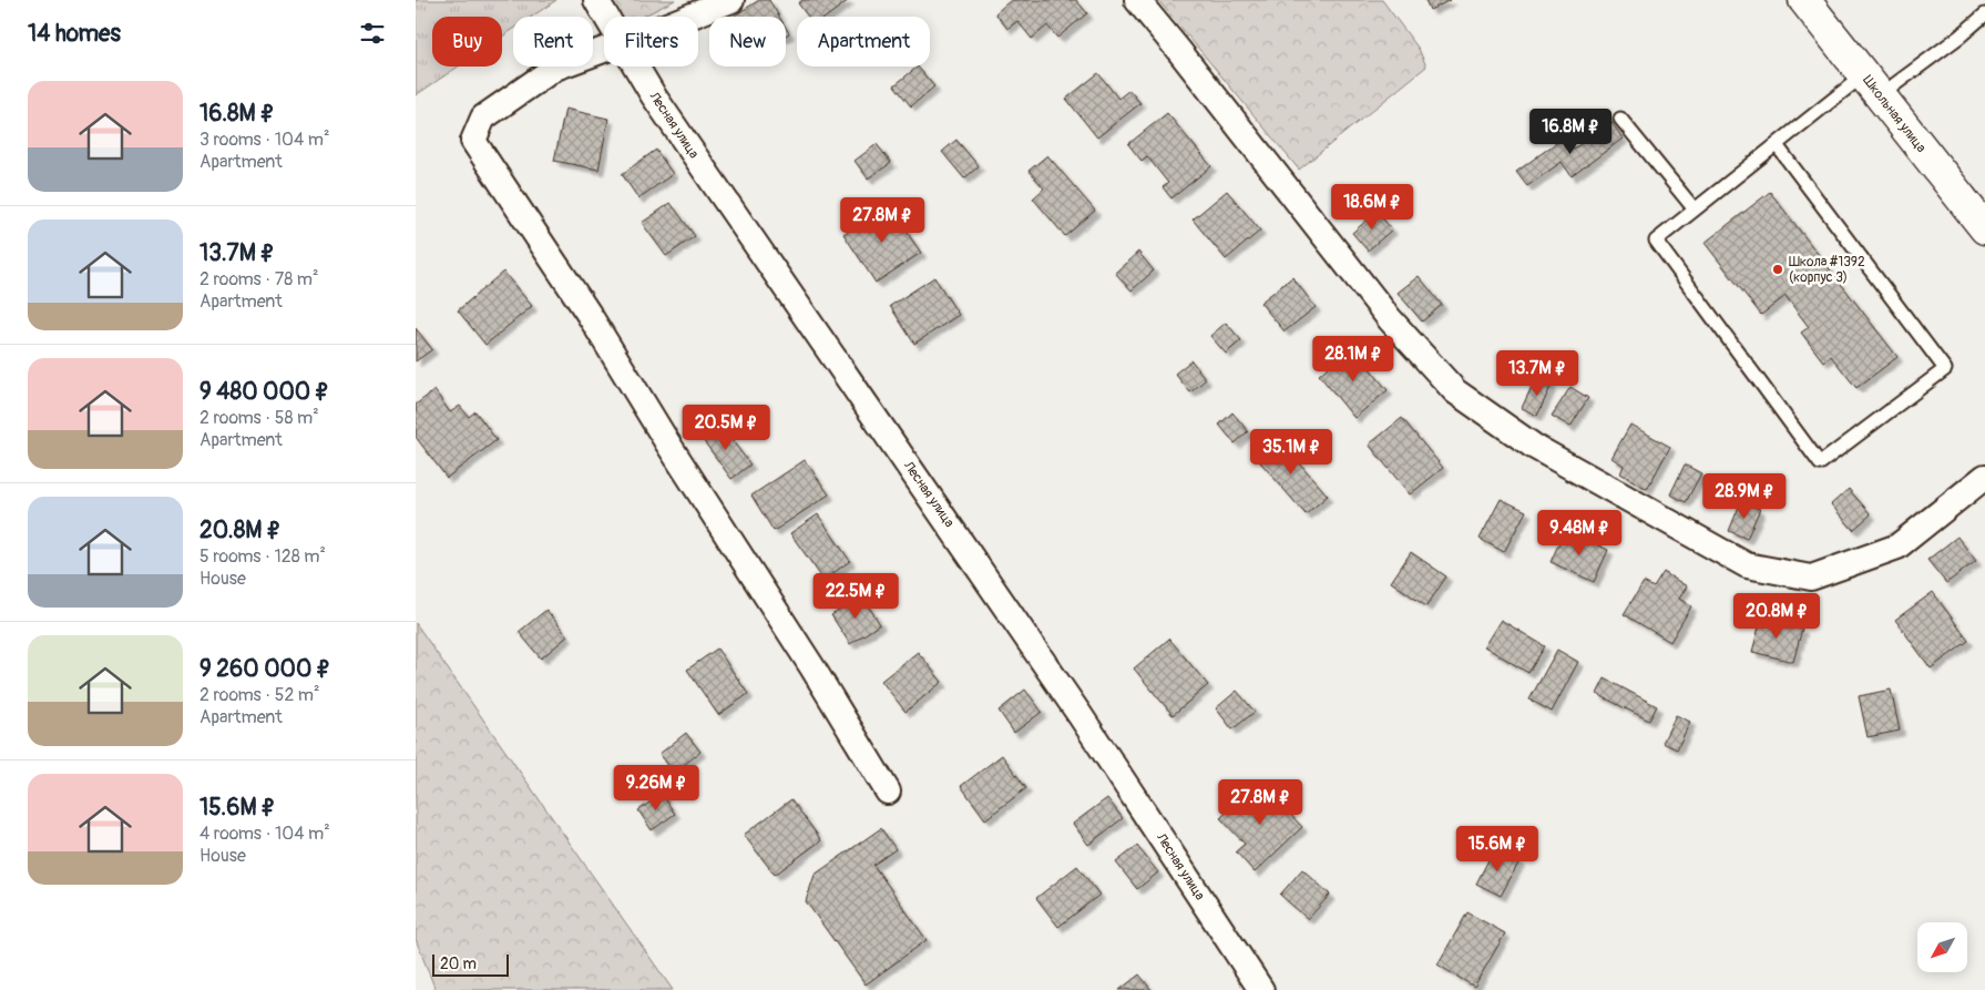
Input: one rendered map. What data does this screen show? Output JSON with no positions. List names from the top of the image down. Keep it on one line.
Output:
{"streets":{"street":["Школьная улица","Лесная улица"]},"places":["Школа #1392 (корпус 3)"],"scale_bar":"20 m","north":"bottom left","page":{"heading":"14 homes","chip":["Buy","Rent","Filters","New","Apartment"],"list":[{"name":"16.8M ₽","note":"3 rooms · 104 m² · Apartment"},{"name":"13.7M ₽","note":"2 rooms · 78 m² · Apartment"},{"name":"9 480 000 ₽","note":"2 rooms · 58 m² · Apartment"},{"name":"20.8M ₽","note":"5 rooms · 128 m² · House"},{"name":"9 260 000 ₽","note":"2 rooms · 52 m² · Apartment"},{"name":"15.6M ₽","note":"4 rooms · 104 m² · House"}],"price":["16.8M ₽","18.6M ₽","27.8M ₽","28.1M ₽","13.7M ₽","20.5M ₽","35.1M ₽","28.9M ₽","9.48M ₽","22.5M ₽","20.8M ₽","9.26M ₽","27.8M ₽","15.6M ₽"],"scale":"20 m"}}
